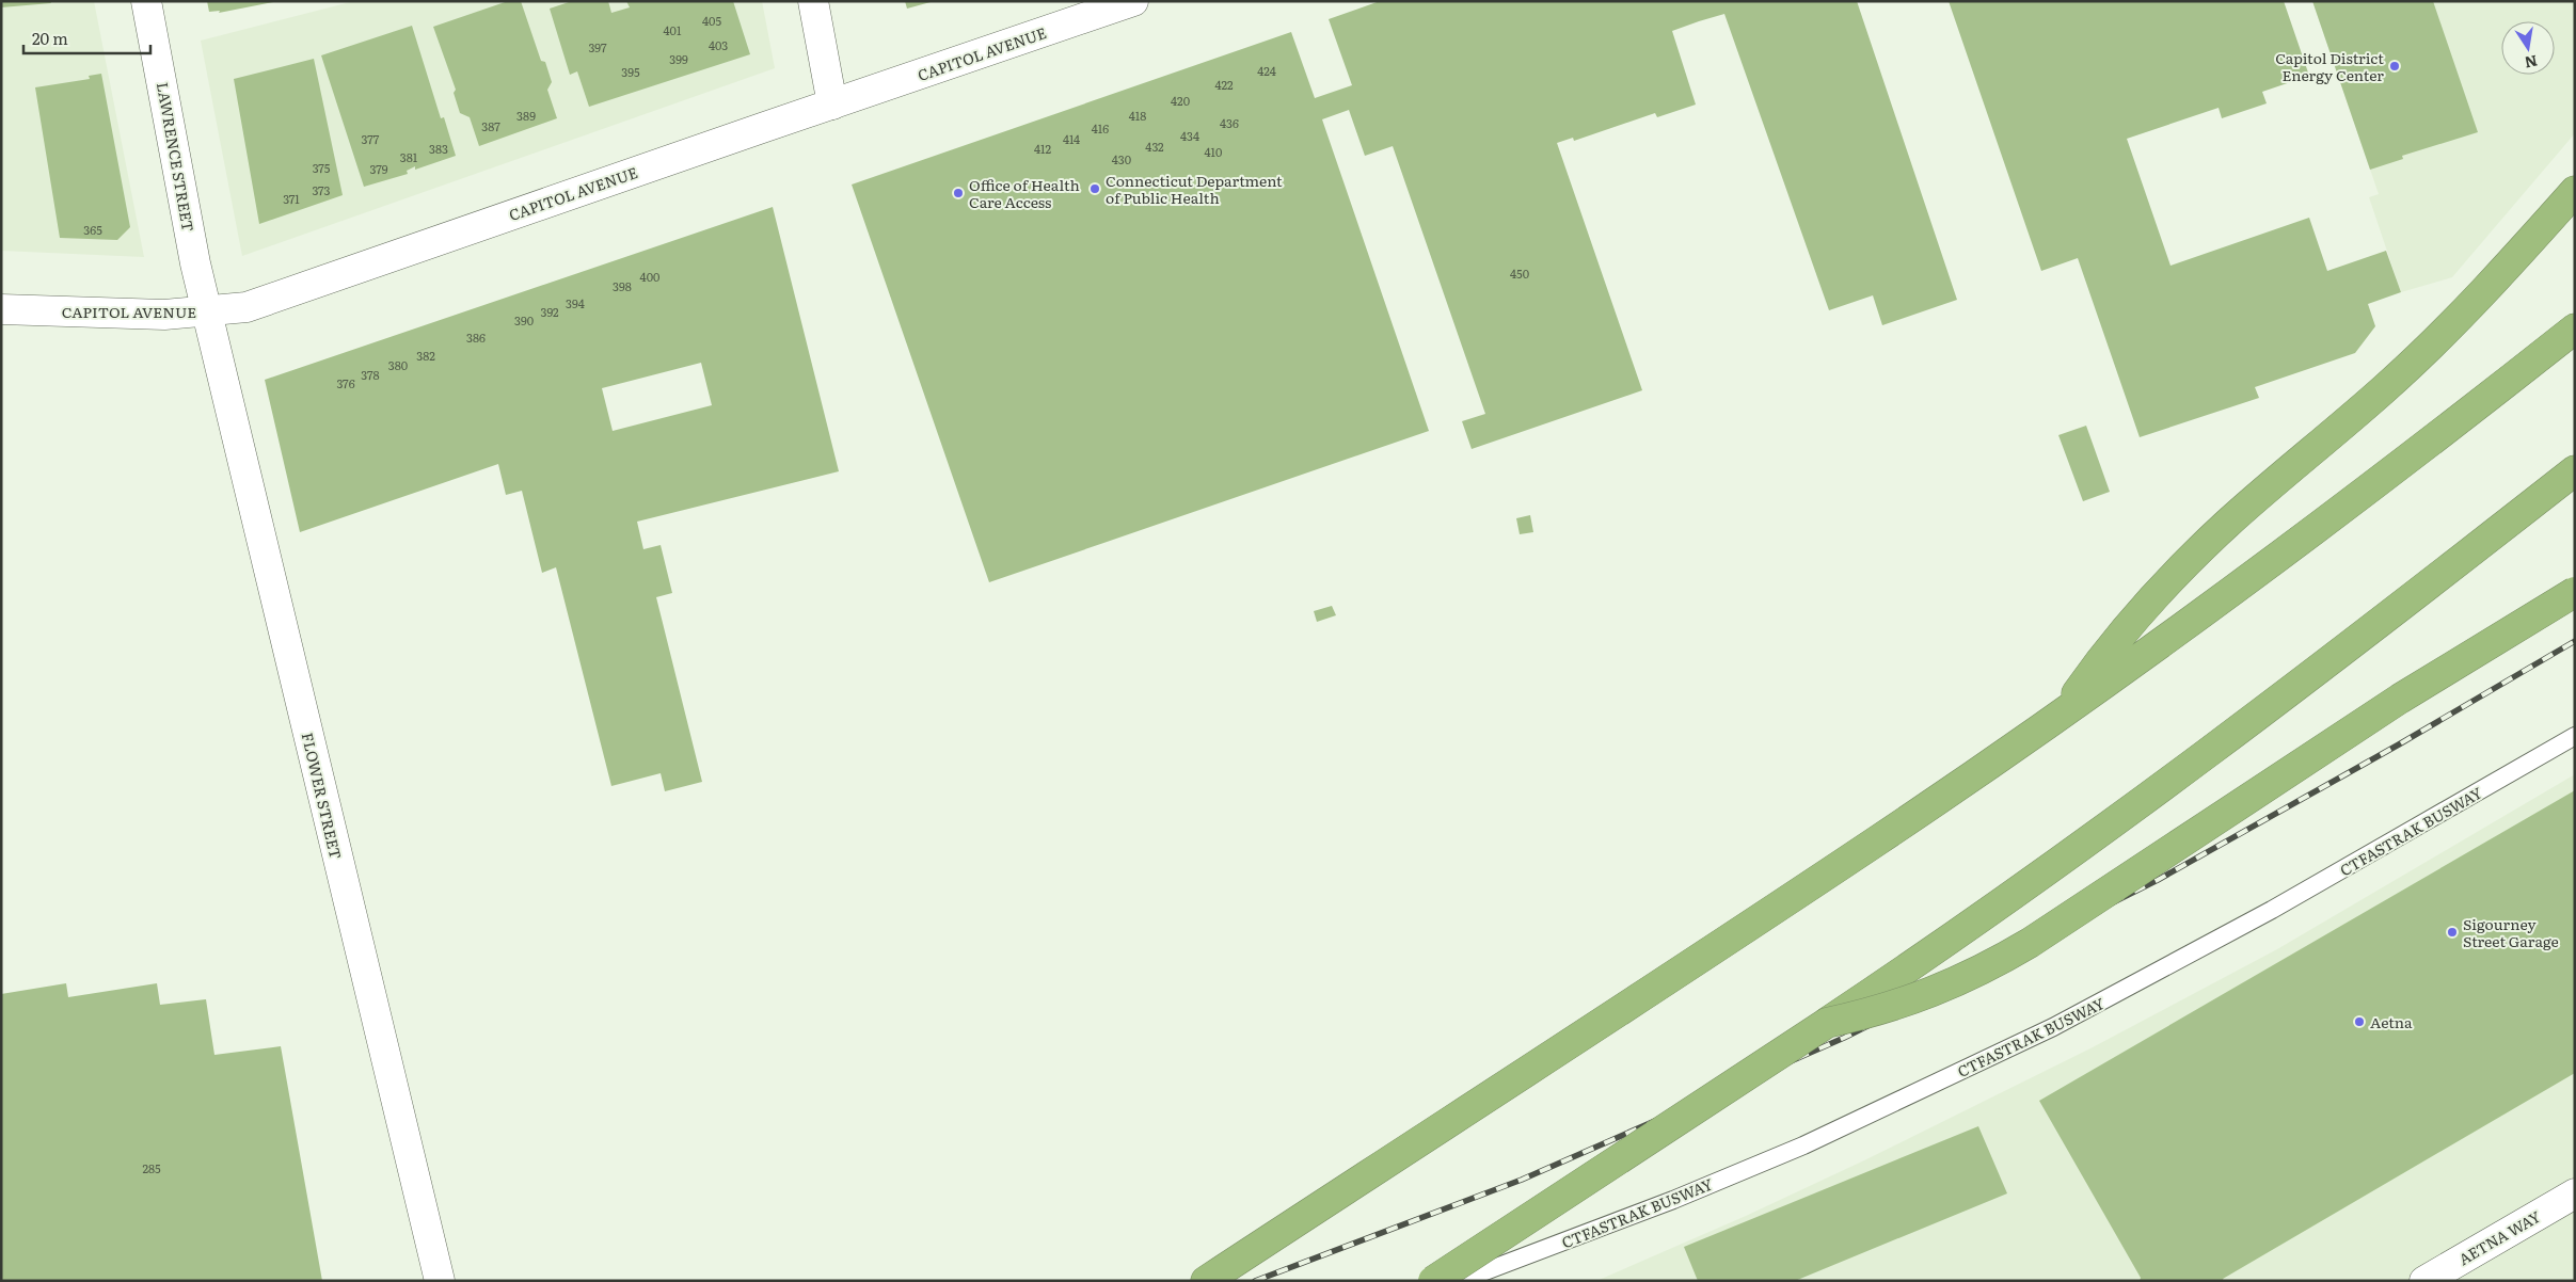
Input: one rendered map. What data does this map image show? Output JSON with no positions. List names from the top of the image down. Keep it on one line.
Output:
{"streets":{"street":["CAPITOL AVENUE","LAWRENCE STREET","FLOWER STREET","AETNA WAY"],"lane":["CTFASTRAK BUSWAY"]},"crossings":[["CAPITOL AVENUE","LAWRENCE STREET"],["CAPITOL AVENUE","FLOWER STREET"],["LAWRENCE STREET","FLOWER STREET"]],"places":["Capitol District Energy Center","Connecticut Department of Public Health","Office of Health Care Access","Sigourney Street Garage","Aetna"],"house_numbers":["405","401","403","397","399","424","395","422","420","389","418","436","387","416","434","377","414","432","383","412","410","381","430","375","379","373","371","365","450","400","398","394","392","390","386","382","380","378","376","285"],"scale_bar":"20 m","north":"bottom"}
